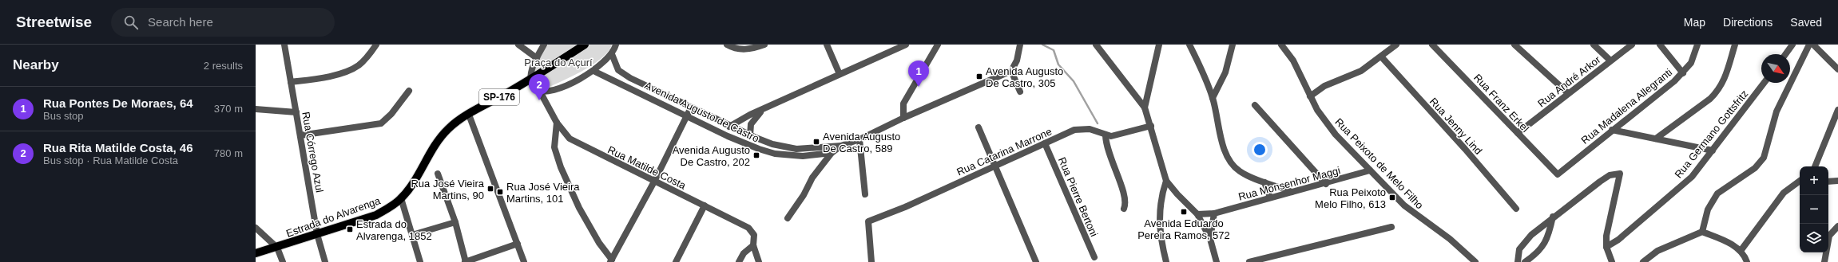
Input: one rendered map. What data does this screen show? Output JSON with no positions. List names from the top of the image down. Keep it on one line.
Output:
{"streets":{"main road":["SP-176","Estrada do Alvarenga"],"street":["Rua André Arkor","Rua Franz Erkel","Rua Madalena Allegranti","Avenida Augusto de Castro","Rua Jenny Lind","Rua Germano Gottsfritz","Rua Catarina Marrone","Rua Córrego Azul","Rua Peixoto de Melo Filho","Rua Matilde Costa","Rua Monsenhor Maggi","Rua Pierre Bertoni"]},"crossings":[["Rua André Arkor","Rua Franz Erkel"],["Rua Franz Erkel","Rua Madalena Allegranti"],["Rua Catarina Marrone","Rua Pierre Bertoni"],["Rua Córrego Azul","Estrada do Alvarenga"],["Rua Peixoto de Melo Filho","Rua Monsenhor Maggi"]],"parks":["Praça do Açurí"],"places":{"transit":["Avenida Augusto De Castro, 305","Avenida Augusto De Castro, 589","Avenida Augusto De Castro, 202","Rua José Vieira Martins, 90","Rua José Vieira Martins, 101","Rua Peixoto Melo Filho, 613","Avenida Eduardo Pereira Ramos, 572","Estrada do Alvarenga, 1852"]},"north":"bottom right","page":{"header":"Streetwise","search":"Search here","nav":["Map","Directions","Saved"],"heading":["Nearby","2 results"],"pins":["1","2"],"list":[{"mark":"1","name":"Rua Pontes De Moraes, 64","note":"Bus stop","value":"370 m"},{"mark":"2","name":"Rua Rita Matilde Costa, 46","note":"Bus stop · Rua Matilde Costa","value":"780 m"}],"map_buttons":["+","−"]}}
